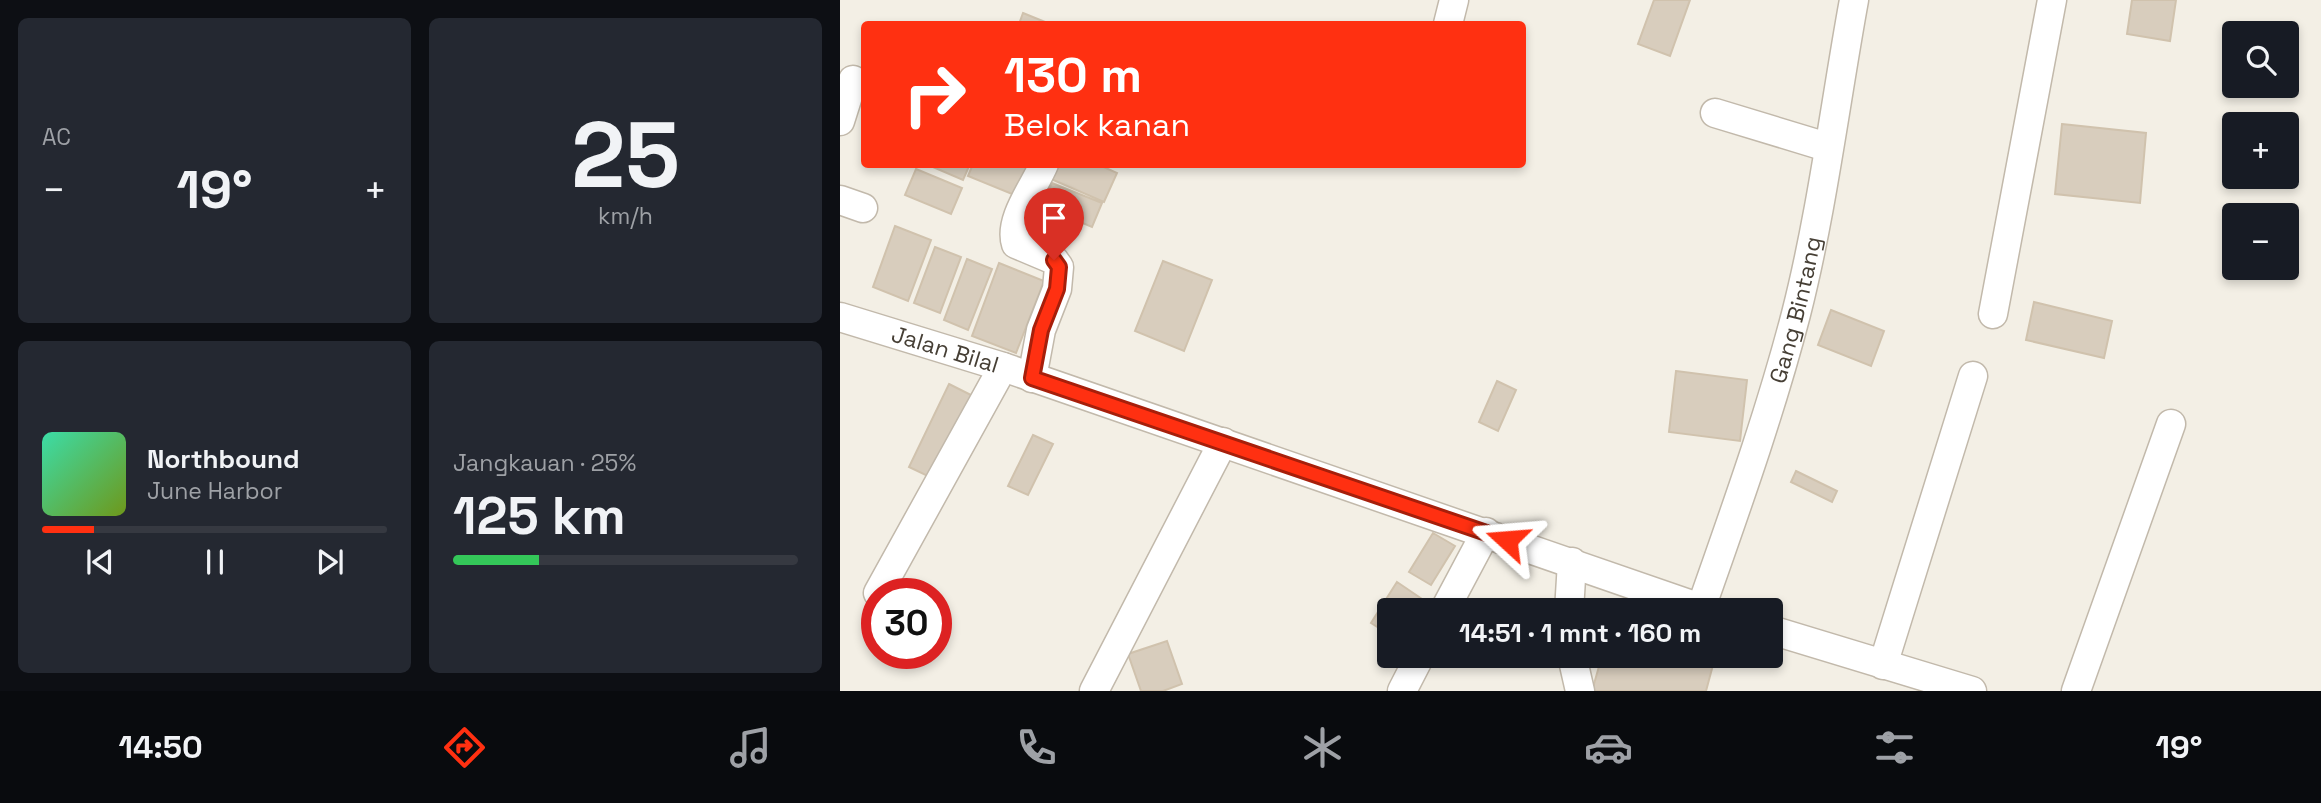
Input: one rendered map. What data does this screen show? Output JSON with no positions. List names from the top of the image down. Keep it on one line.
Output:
{"streets":{"street":["Gang Bintang","Jalan Bilal"]},"page":{"tile":["AC",["25","km/h"],["Jangkauan · 25%","125 km"]],"map_buttons":["+","−"],"turn":["130 m","Belok kanan"],"heat":["−","19°","+"],"song":["Northbound","June Harbor"],"limit":"30","trip":"14:51 · 1 mnt · 160 m","tabs":["14:50","19°"]}}
